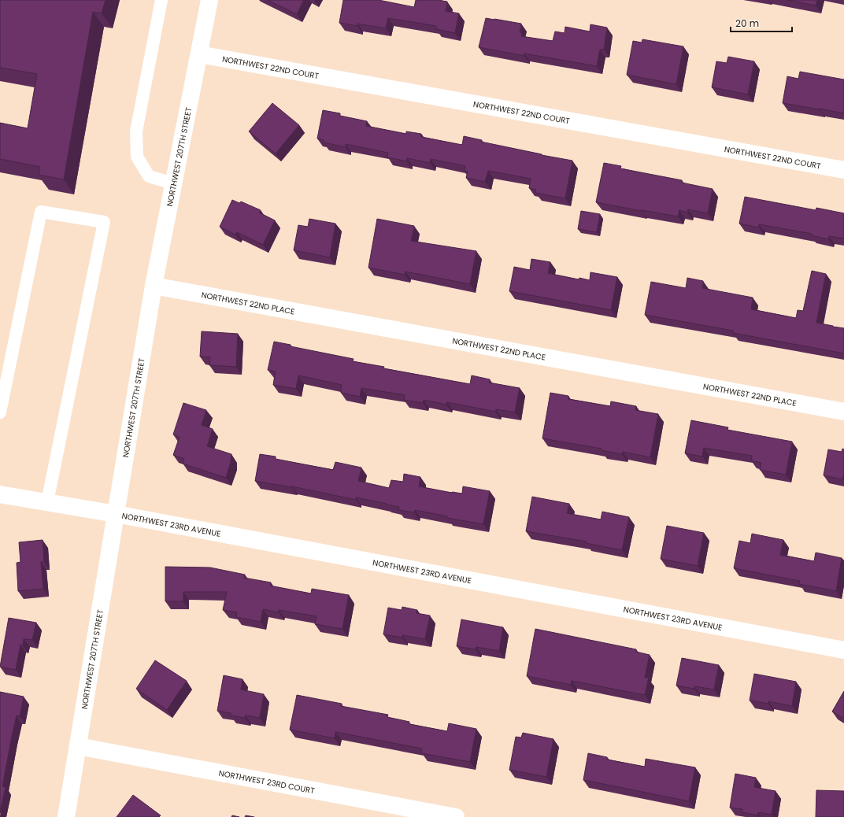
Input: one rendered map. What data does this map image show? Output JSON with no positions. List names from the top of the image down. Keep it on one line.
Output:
{"streets":{"street":["NORTHWEST 22ND COURT","NORTHWEST 207TH STREET","NORTHWEST 22ND PLACE","NORTHWEST 23RD AVENUE","NORTHWEST 23RD COURT"]},"crossings":[["NORTHWEST 22ND COURT","NORTHWEST 207TH STREET"],["NORTHWEST 207TH STREET","NORTHWEST 22ND PLACE"],["NORTHWEST 207TH STREET","NORTHWEST 23RD AVENUE"],["NORTHWEST 207TH STREET","NORTHWEST 23RD COURT"]],"scale_bar":"20 m"}
